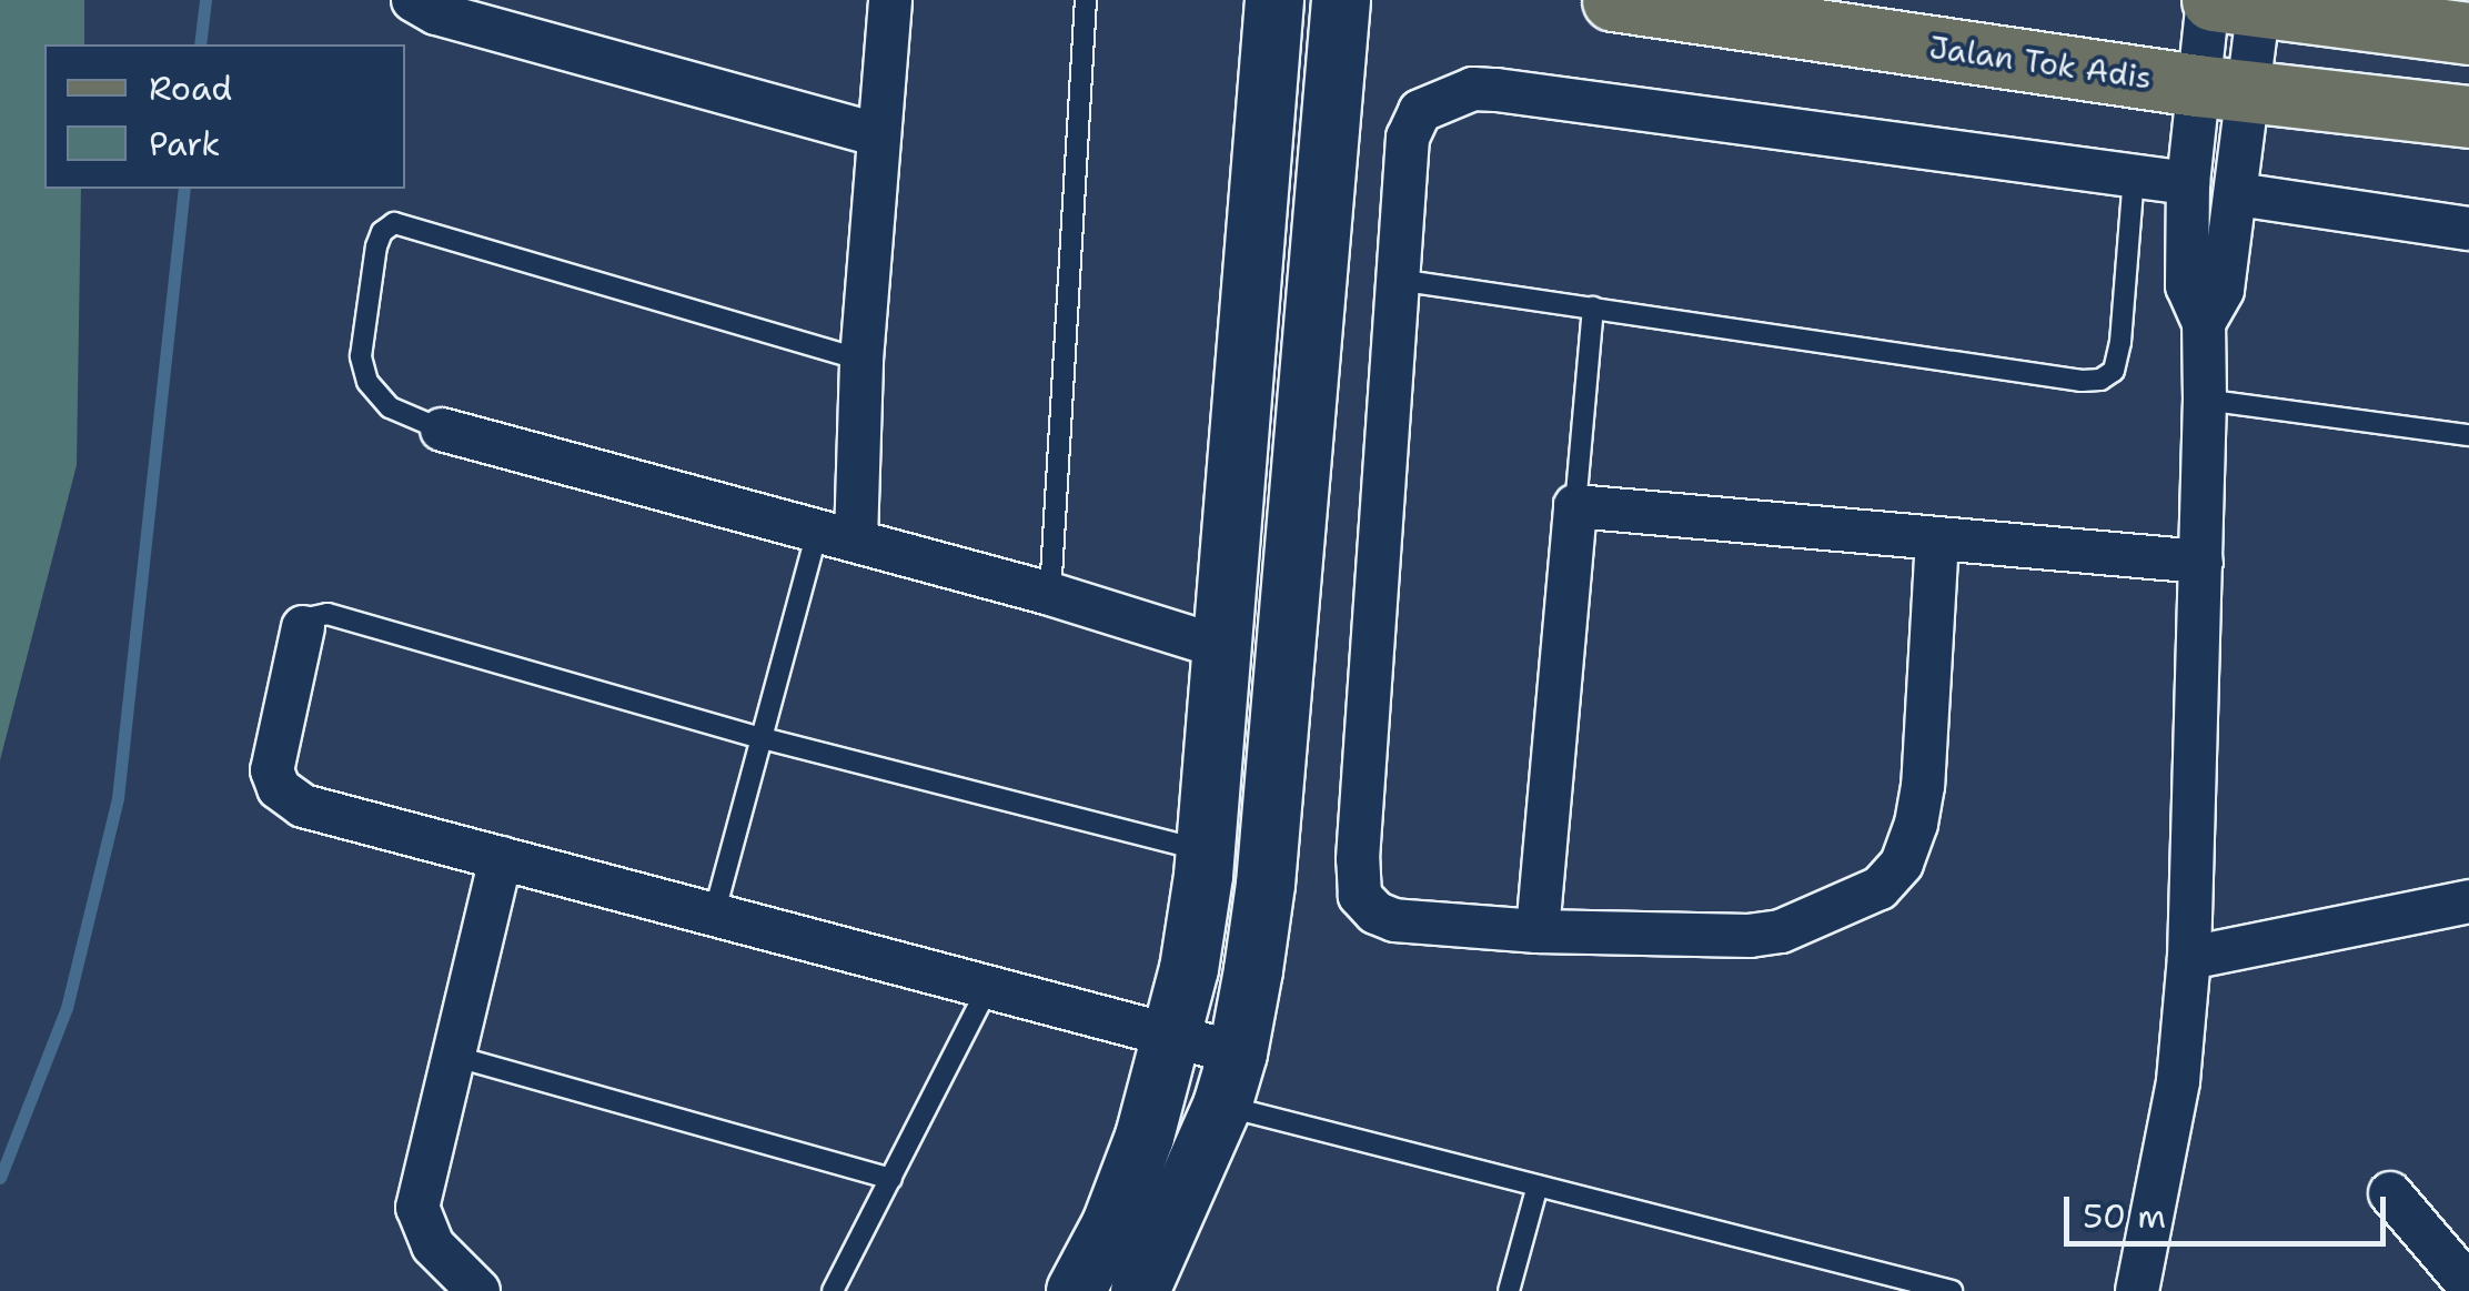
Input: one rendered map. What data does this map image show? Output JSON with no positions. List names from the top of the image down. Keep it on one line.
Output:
{"streets":{"main road":["Jalan Tok Adis"]},"legend":["Road","Park"],"scale_bar":"50 m"}
